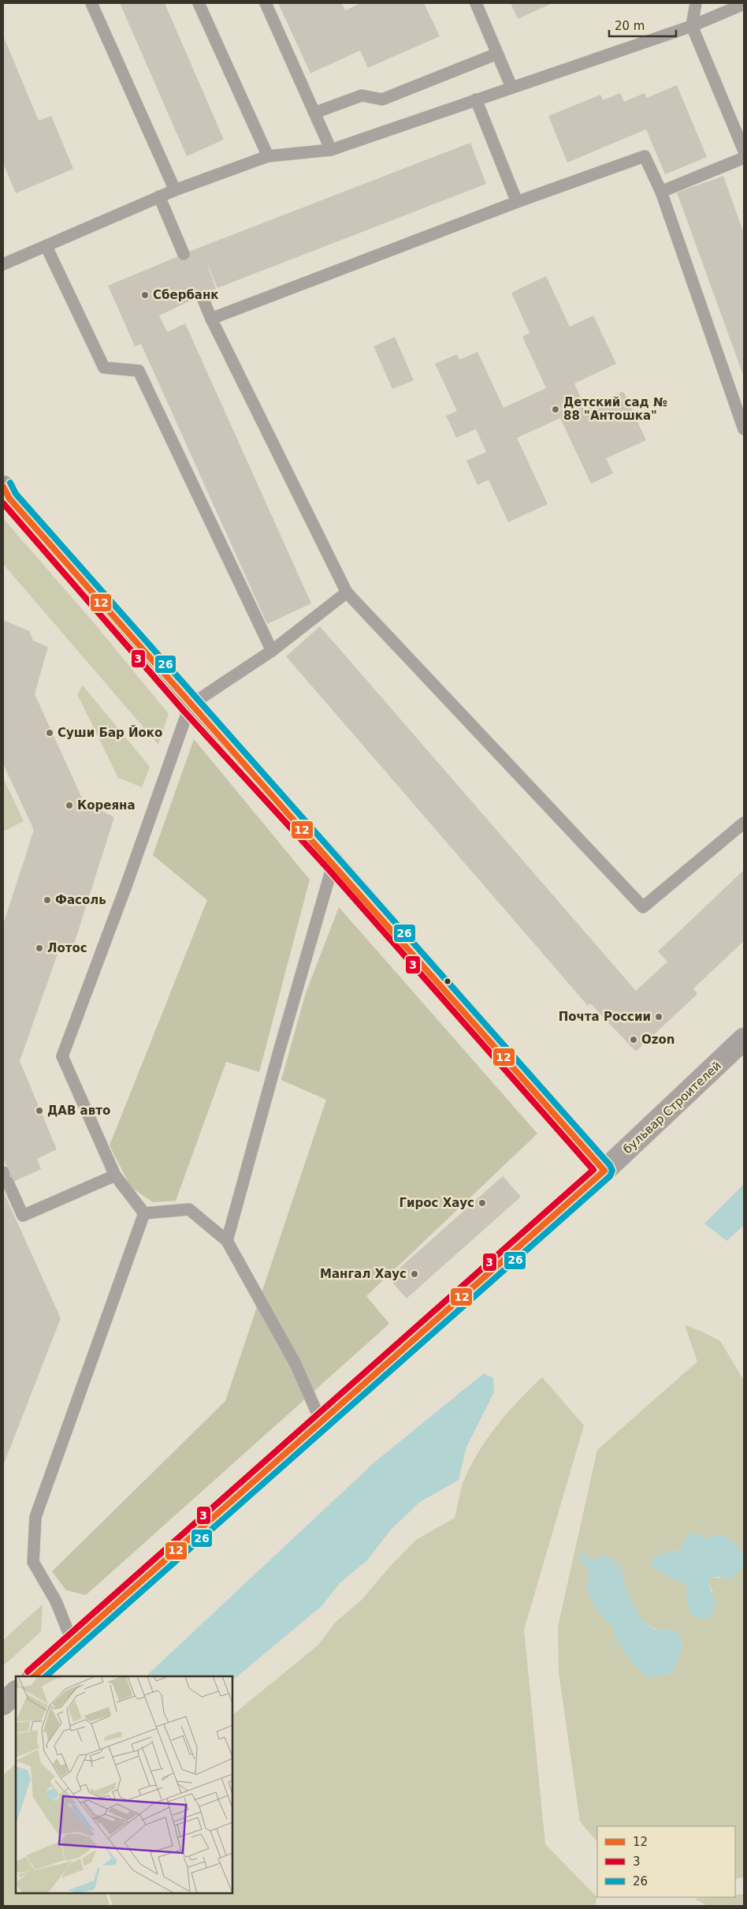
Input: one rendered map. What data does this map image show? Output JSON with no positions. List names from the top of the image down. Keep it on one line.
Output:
{"streets":{"street":["бульвар Строителей"]},"places":["Сбербанк","Детский сад № 88 \"Антошка\"","Суши Бар Йоко","Кореяна","Фасоль","Лотос","Почта России","Ozon","ДАВ авто","Гирос Хаус","Мангал Хаус"],"lines":["transit line 26","transit line 12","transit line 3"],"legend":["12","3","26"],"scale_bar":"20 m"}
